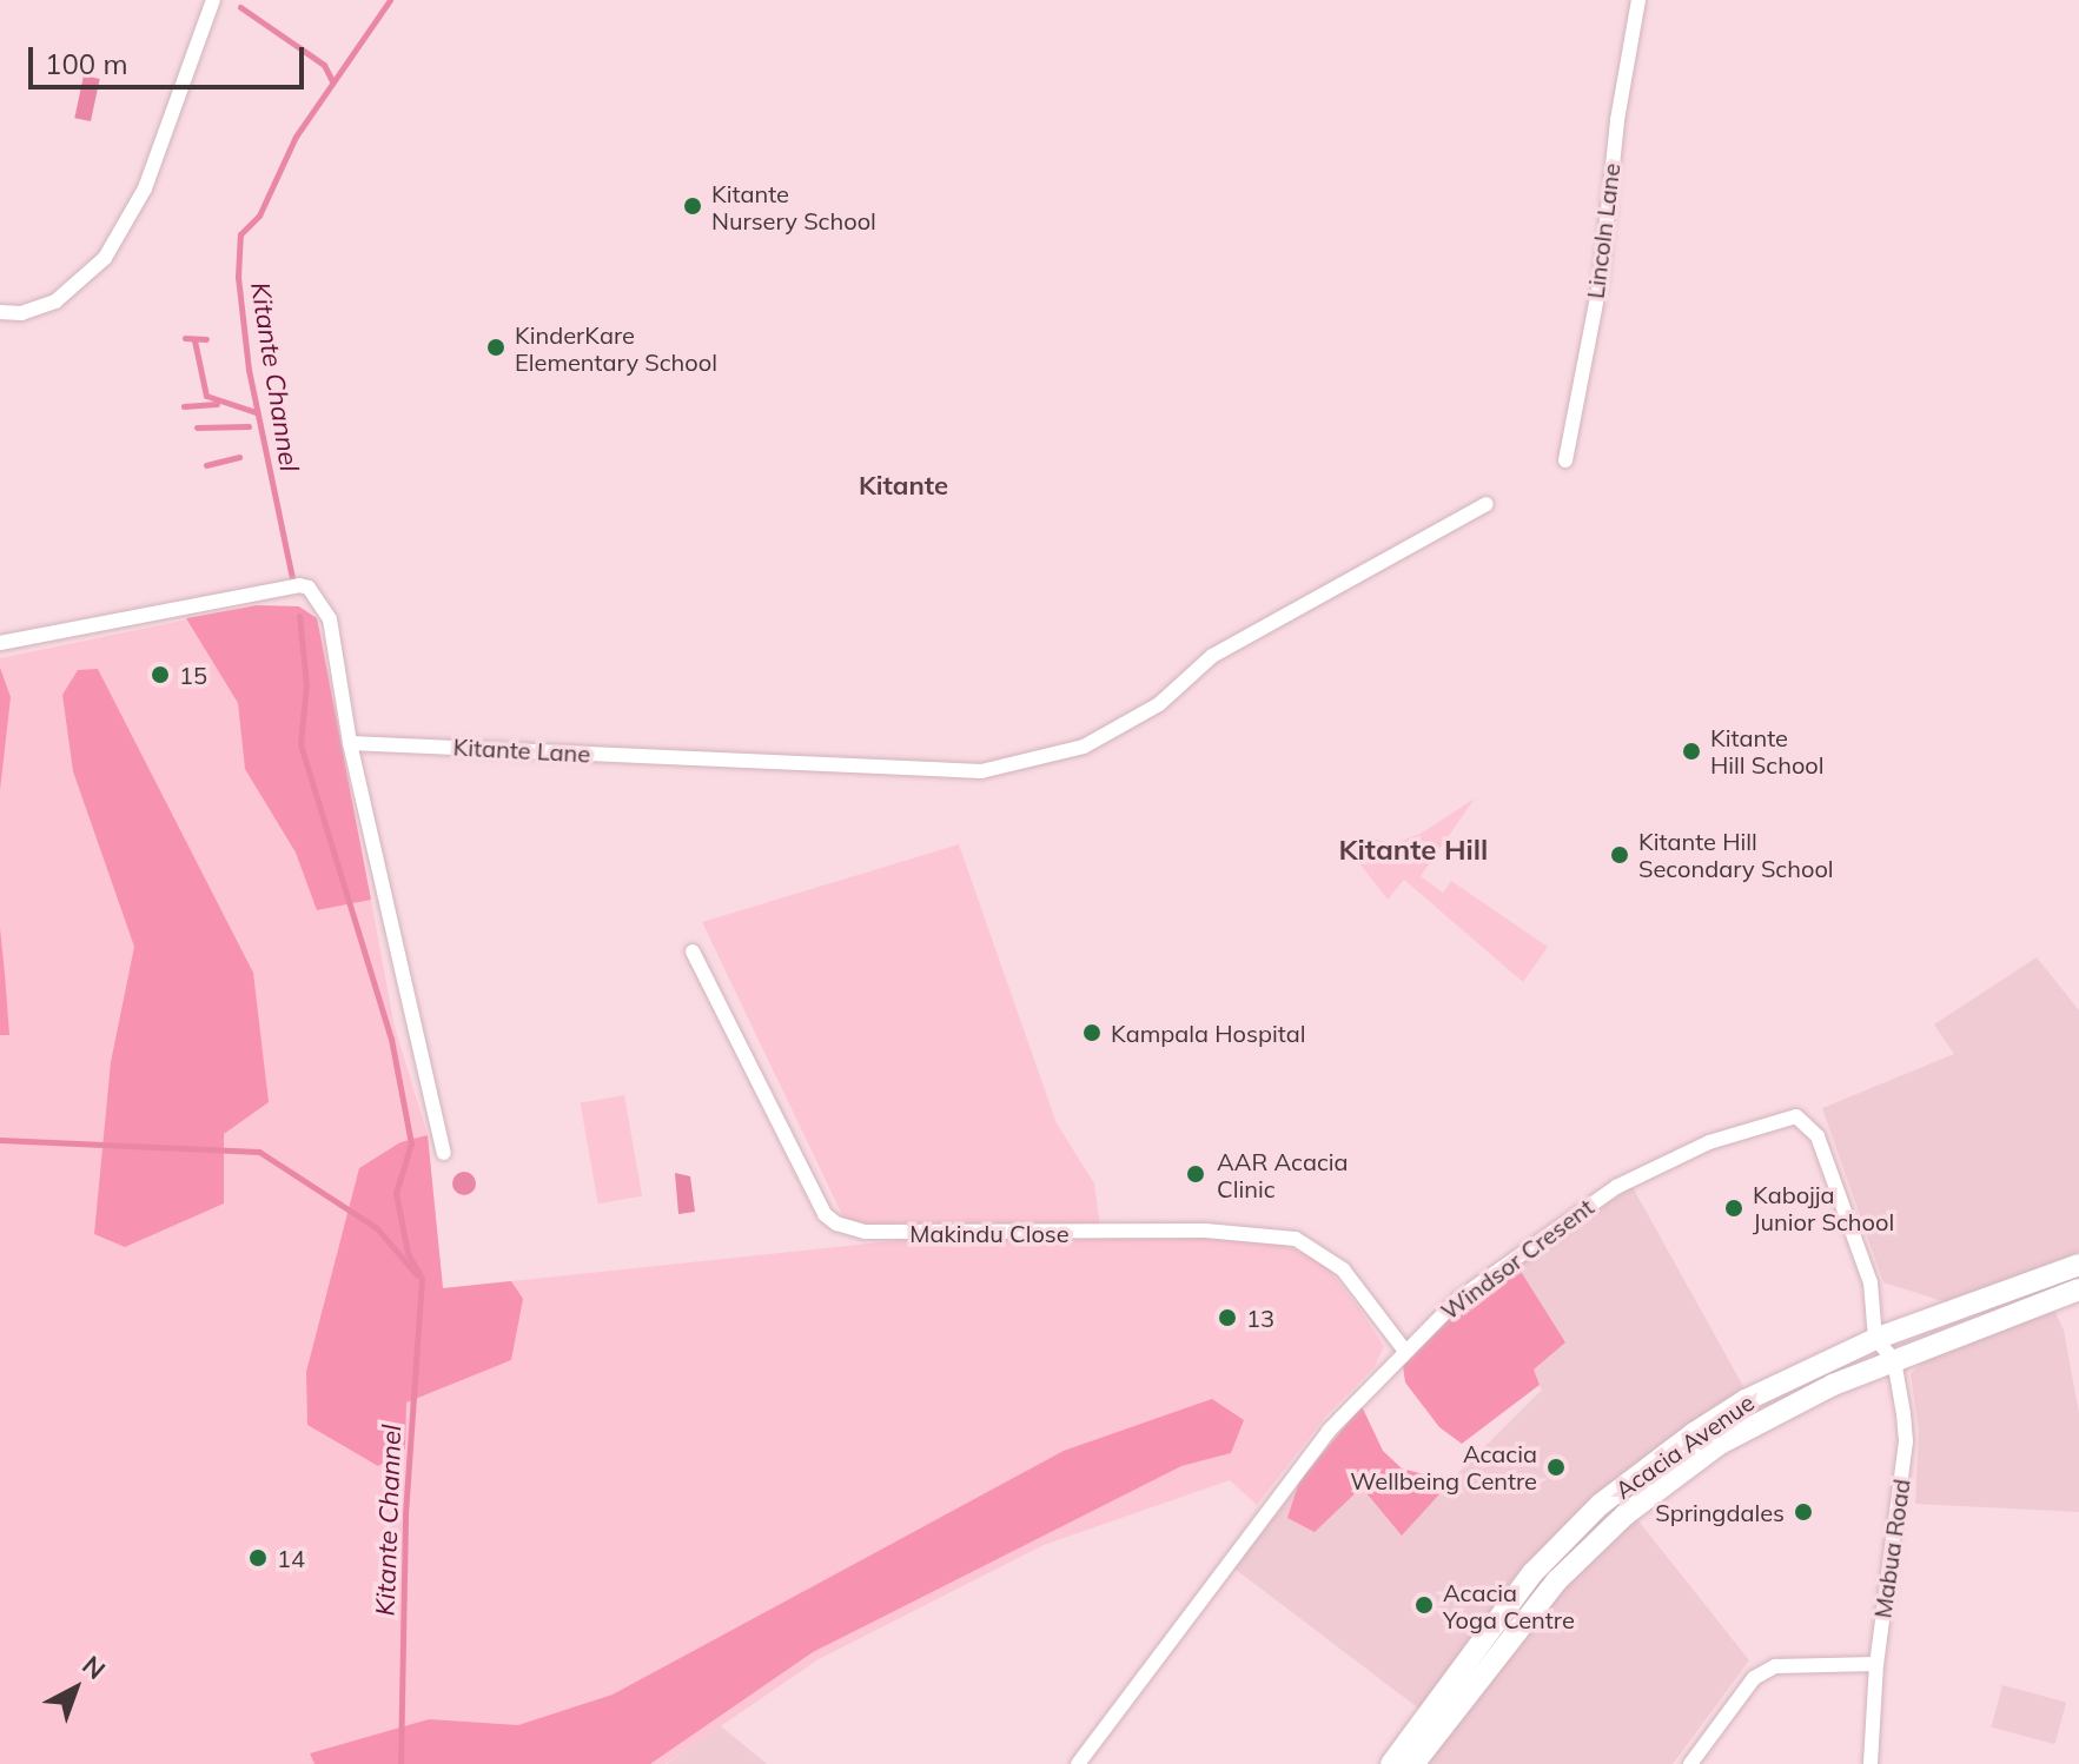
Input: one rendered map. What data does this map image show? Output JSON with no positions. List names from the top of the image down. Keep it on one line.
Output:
{"streets":{"main road":["Acacia Avenue"],"street":["Lincoln Lane","Kitante Lane","Makindu Close","Windsor Cresent","Mabua Road"]},"crossings":[["Makindu Close","Windsor Cresent"],["Windsor Cresent","Acacia Avenue"],["Acacia Avenue","Mabua Road"]],"districts":["Kitante","Kitante Hill"],"water":["Kitante Channel"],"places":["Kitante Nursery School","KinderKare Elementary School","15","Kitante Hill School","Kitante Hill Secondary School","Kampala Hospital","AAR Acacia Clinic","Kabojja Junior School","13","Acacia Wellbeing Centre","Springdales","14","Acacia Yoga Centre"],"scale_bar":"100 m","north":"top right"}
